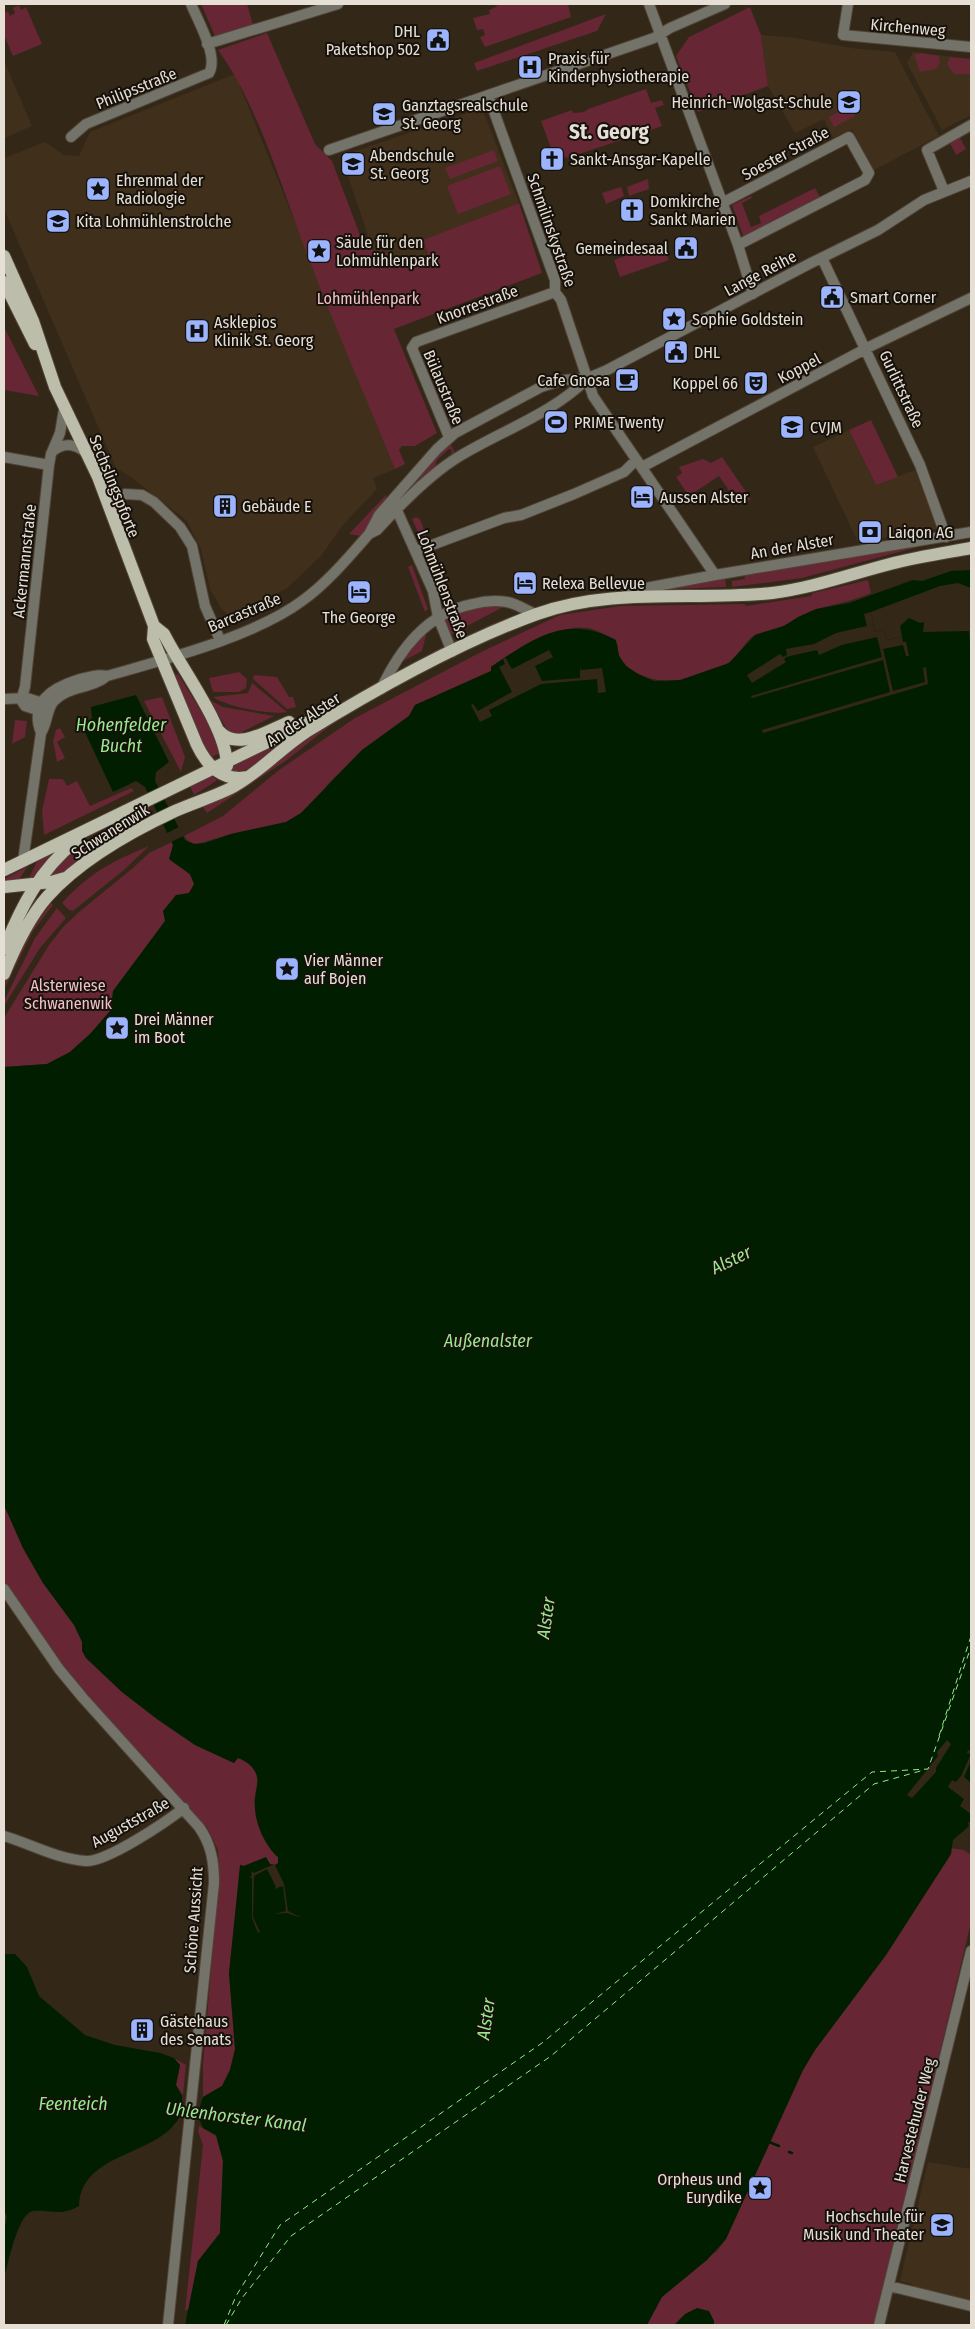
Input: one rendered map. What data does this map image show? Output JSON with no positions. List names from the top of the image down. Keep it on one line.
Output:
{"streets":{"main road":["Sechslingspforte","An der Alster","Schwanenwik"],"street":["Kirchenweg","Philipsstraße","Soester Straße","Schmilinskystraße","Lange Reihe","Knorrestraße","Koppel","Bülaustraße","Gurlittstraße","Ackermannstraße","Lohmühlenstraße","Barcastraße","Auguststraße","Schöne Aussicht","Harvestehuder Weg"]},"crossings":[["Schmilinskystraße","Lange Reihe"],["Schmilinskystraße","Knorrestraße"],["Schmilinskystraße","Koppel"],["Schmilinskystraße","An der Alster"],["Lange Reihe","Bülaustraße"],["Lange Reihe","Gurlittstraße"],["Lange Reihe","Lohmühlenstraße"],["Lange Reihe","Barcastraße"],["Knorrestraße","Bülaustraße"],["Koppel","Gurlittstraße"],["Koppel","Lohmühlenstraße"],["Gurlittstraße","An der Alster"],["Sechslingspforte","An der Alster"],["Sechslingspforte","Ackermannstraße"],["Sechslingspforte","Barcastraße"],["Sechslingspforte","Schwanenwik"],["An der Alster","Lohmühlenstraße"],["An der Alster","Schwanenwik"],["Lohmühlenstraße","Barcastraße"],["Auguststraße","Schöne Aussicht"]],"districts":["St. Georg"],"water":["Hohenfelder Bucht","Alster","Außenalster","Feenteich","Uhlenhorster Kanal"],"parks":["Lohmühlenpark","Alsterwiese Schwanenwik"],"places":{"public building":["DHL Paketshop 502","Gemeindesaal","Smart Corner","DHL"],"hospital":["Praxis für Kinderphysiotherapie","Asklepios Klinik St. Georg"],"school or university":["Heinrich-Wolgast-Schule","Ganztagsrealschule St. Georg","Abendschule St. Georg","Kita Lohmühlenstrolche","CVJM","Hochschule für Musik und Theater"],"church":["Sankt-Ansgar-Kapelle","Domkirche Sankt Marien"],"place":["Ehrenmal der Radiologie","Säule für den Lohmühlenpark","Sophie Goldstein","Vier Männer auf Bojen","Drei Männer im Boot","Orpheus und Eurydike"],"cafe":["Cafe Gnosa"],"theatre":["Koppel 66"],"sports":["PRIME Twenty"],"hotel":["Aussen Alster","Relexa Bellevue","The George"],"building":["Gebäude E","Gästehaus des Senats"],"bank":["Laiqon AG"]}}
